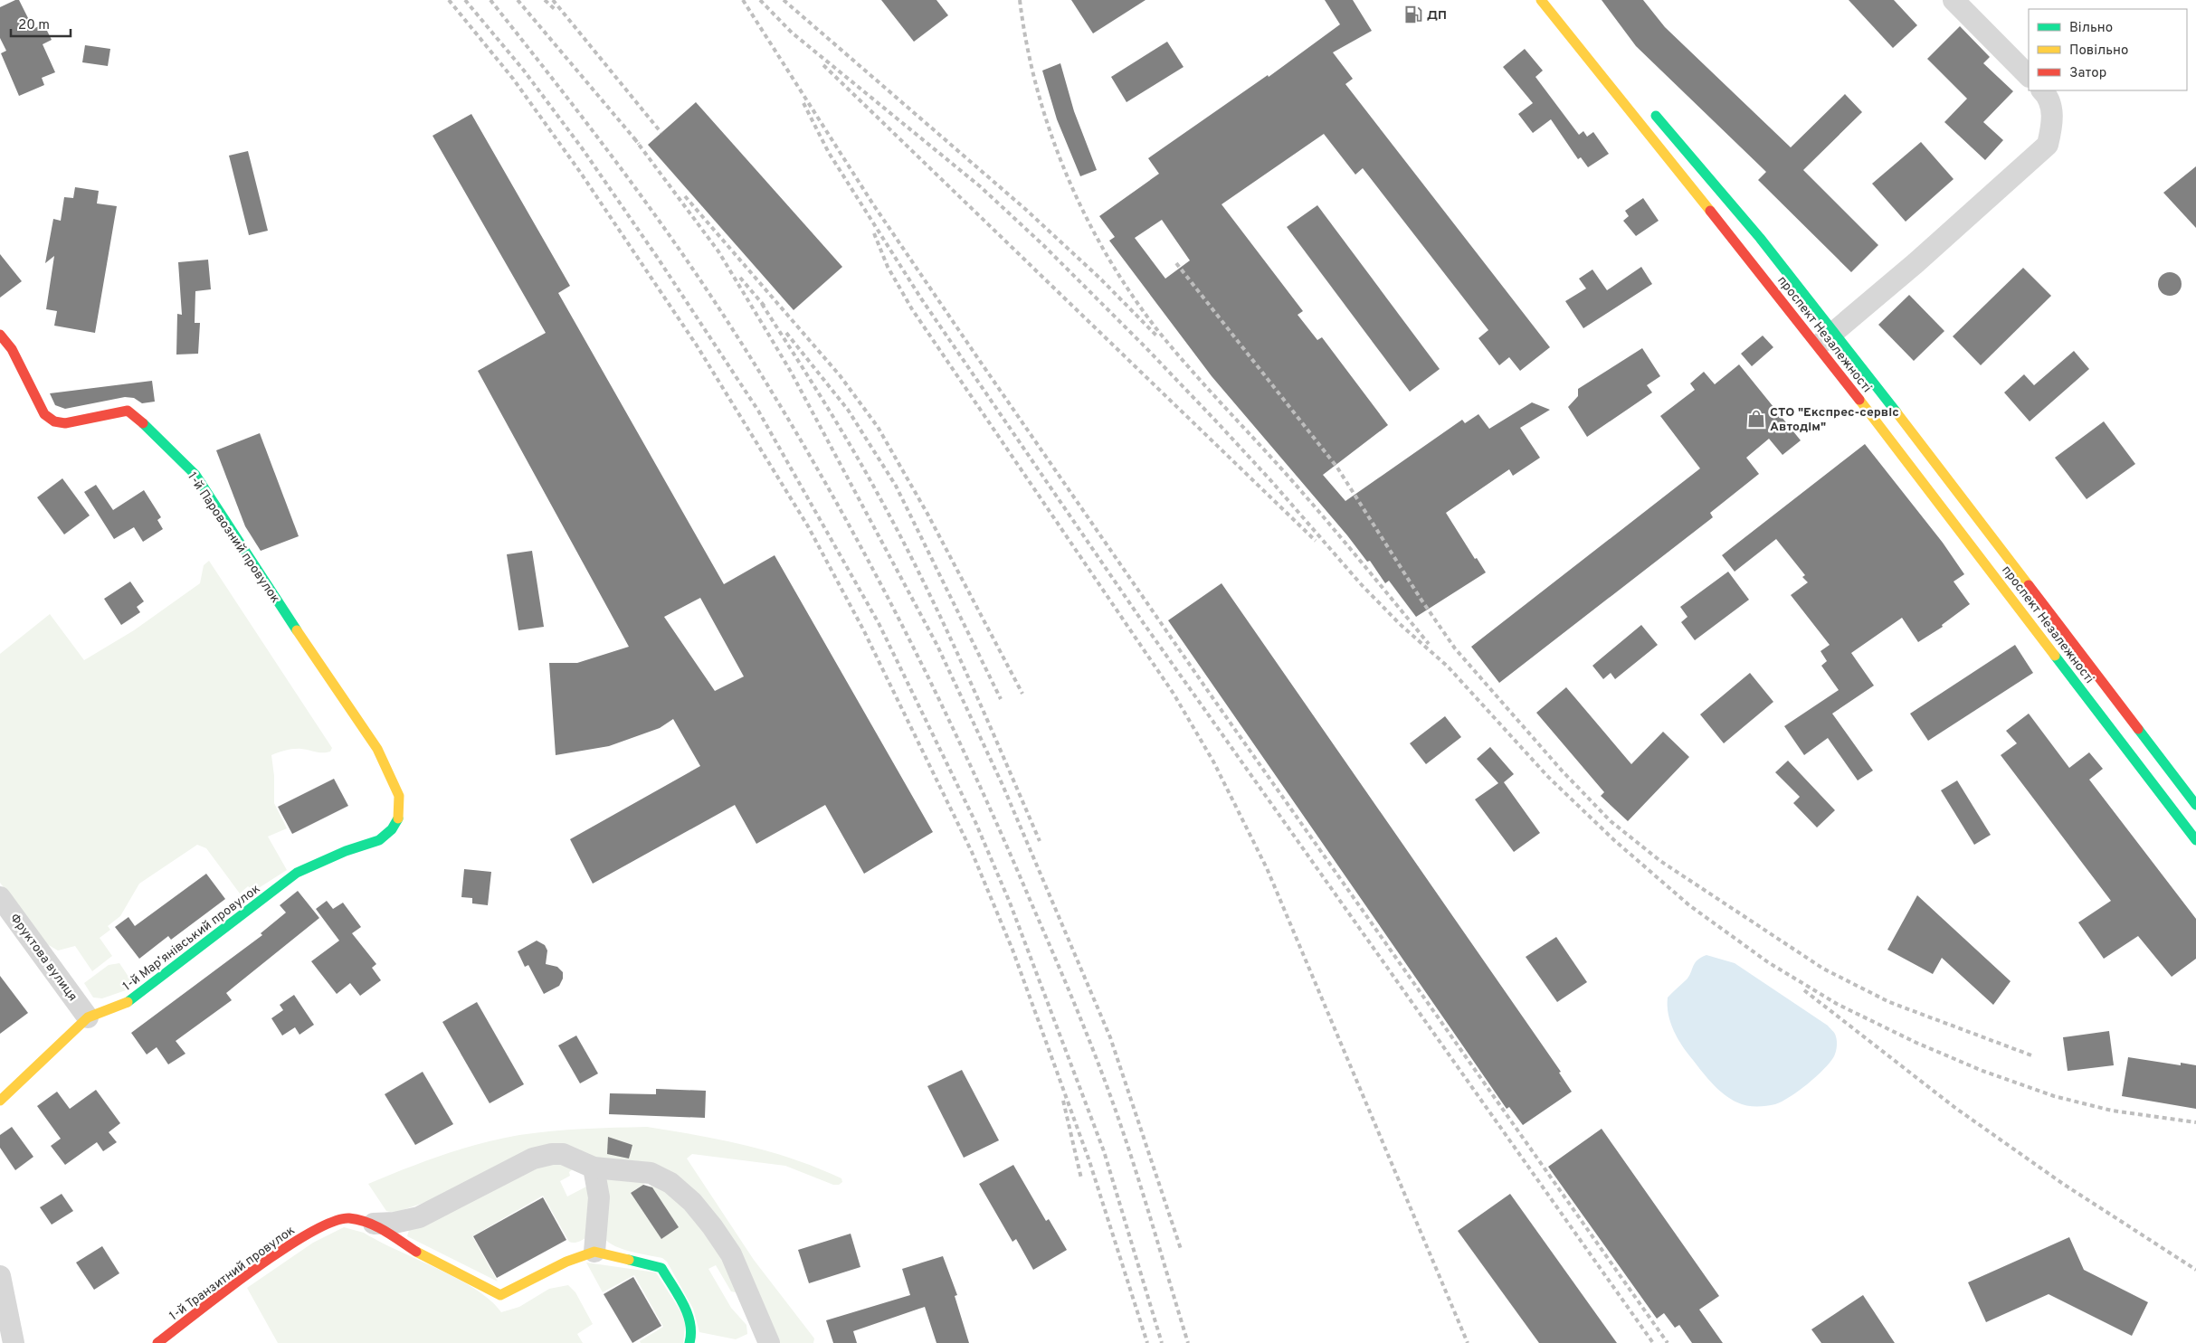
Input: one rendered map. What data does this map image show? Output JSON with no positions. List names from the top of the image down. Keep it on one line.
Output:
{"streets":{"main road":["проспект Незалежності","1-й Паровозний провулок","1-й Марʼянівський провулок","1-й Транзитний провулок"],"street":["Фруктова вулиця"]},"crossings":[["1-й Паровозний провулок","1-й Марʼянівський провулок"],["1-й Марʼянівський провулок","Фруктова вулиця"]],"places":{"fuel station":["ДП"],"shop":["СТО \"Експрес-сервіс Автодім\""]},"legend":["Вільно","Повільно","Затор"],"scale_bar":"20 m"}
